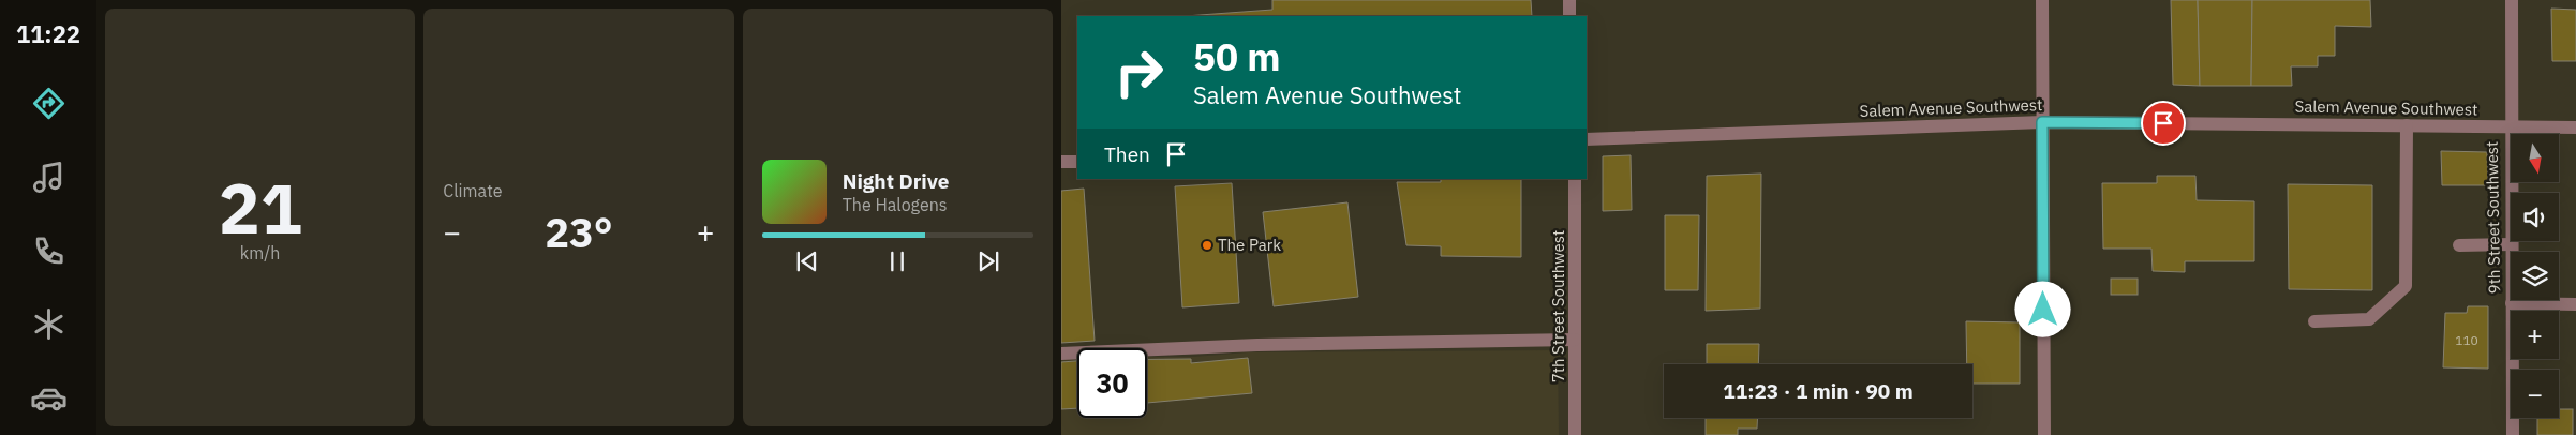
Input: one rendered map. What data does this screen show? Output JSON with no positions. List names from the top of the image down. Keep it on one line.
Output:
{"streets":{"street":["Salem Avenue Southwest","9th Street Southwest","7th Street Southwest"]},"crossings":[["Salem Avenue Southwest","9th Street Southwest"]],"places":["The Park"],"house_numbers":["110"],"north":"bottom","page":{"tabs":"11:22","tile":[["21","km/h"],"Climate"],"turn":["50 m","Salem Avenue Southwest"],"then":"Then","map_buttons":["+","−"],"song":["Night Drive","The Halogens"],"heat":["−","23°","+"],"limit":"30","trip":"11:23 · 1 min · 90 m"}}
